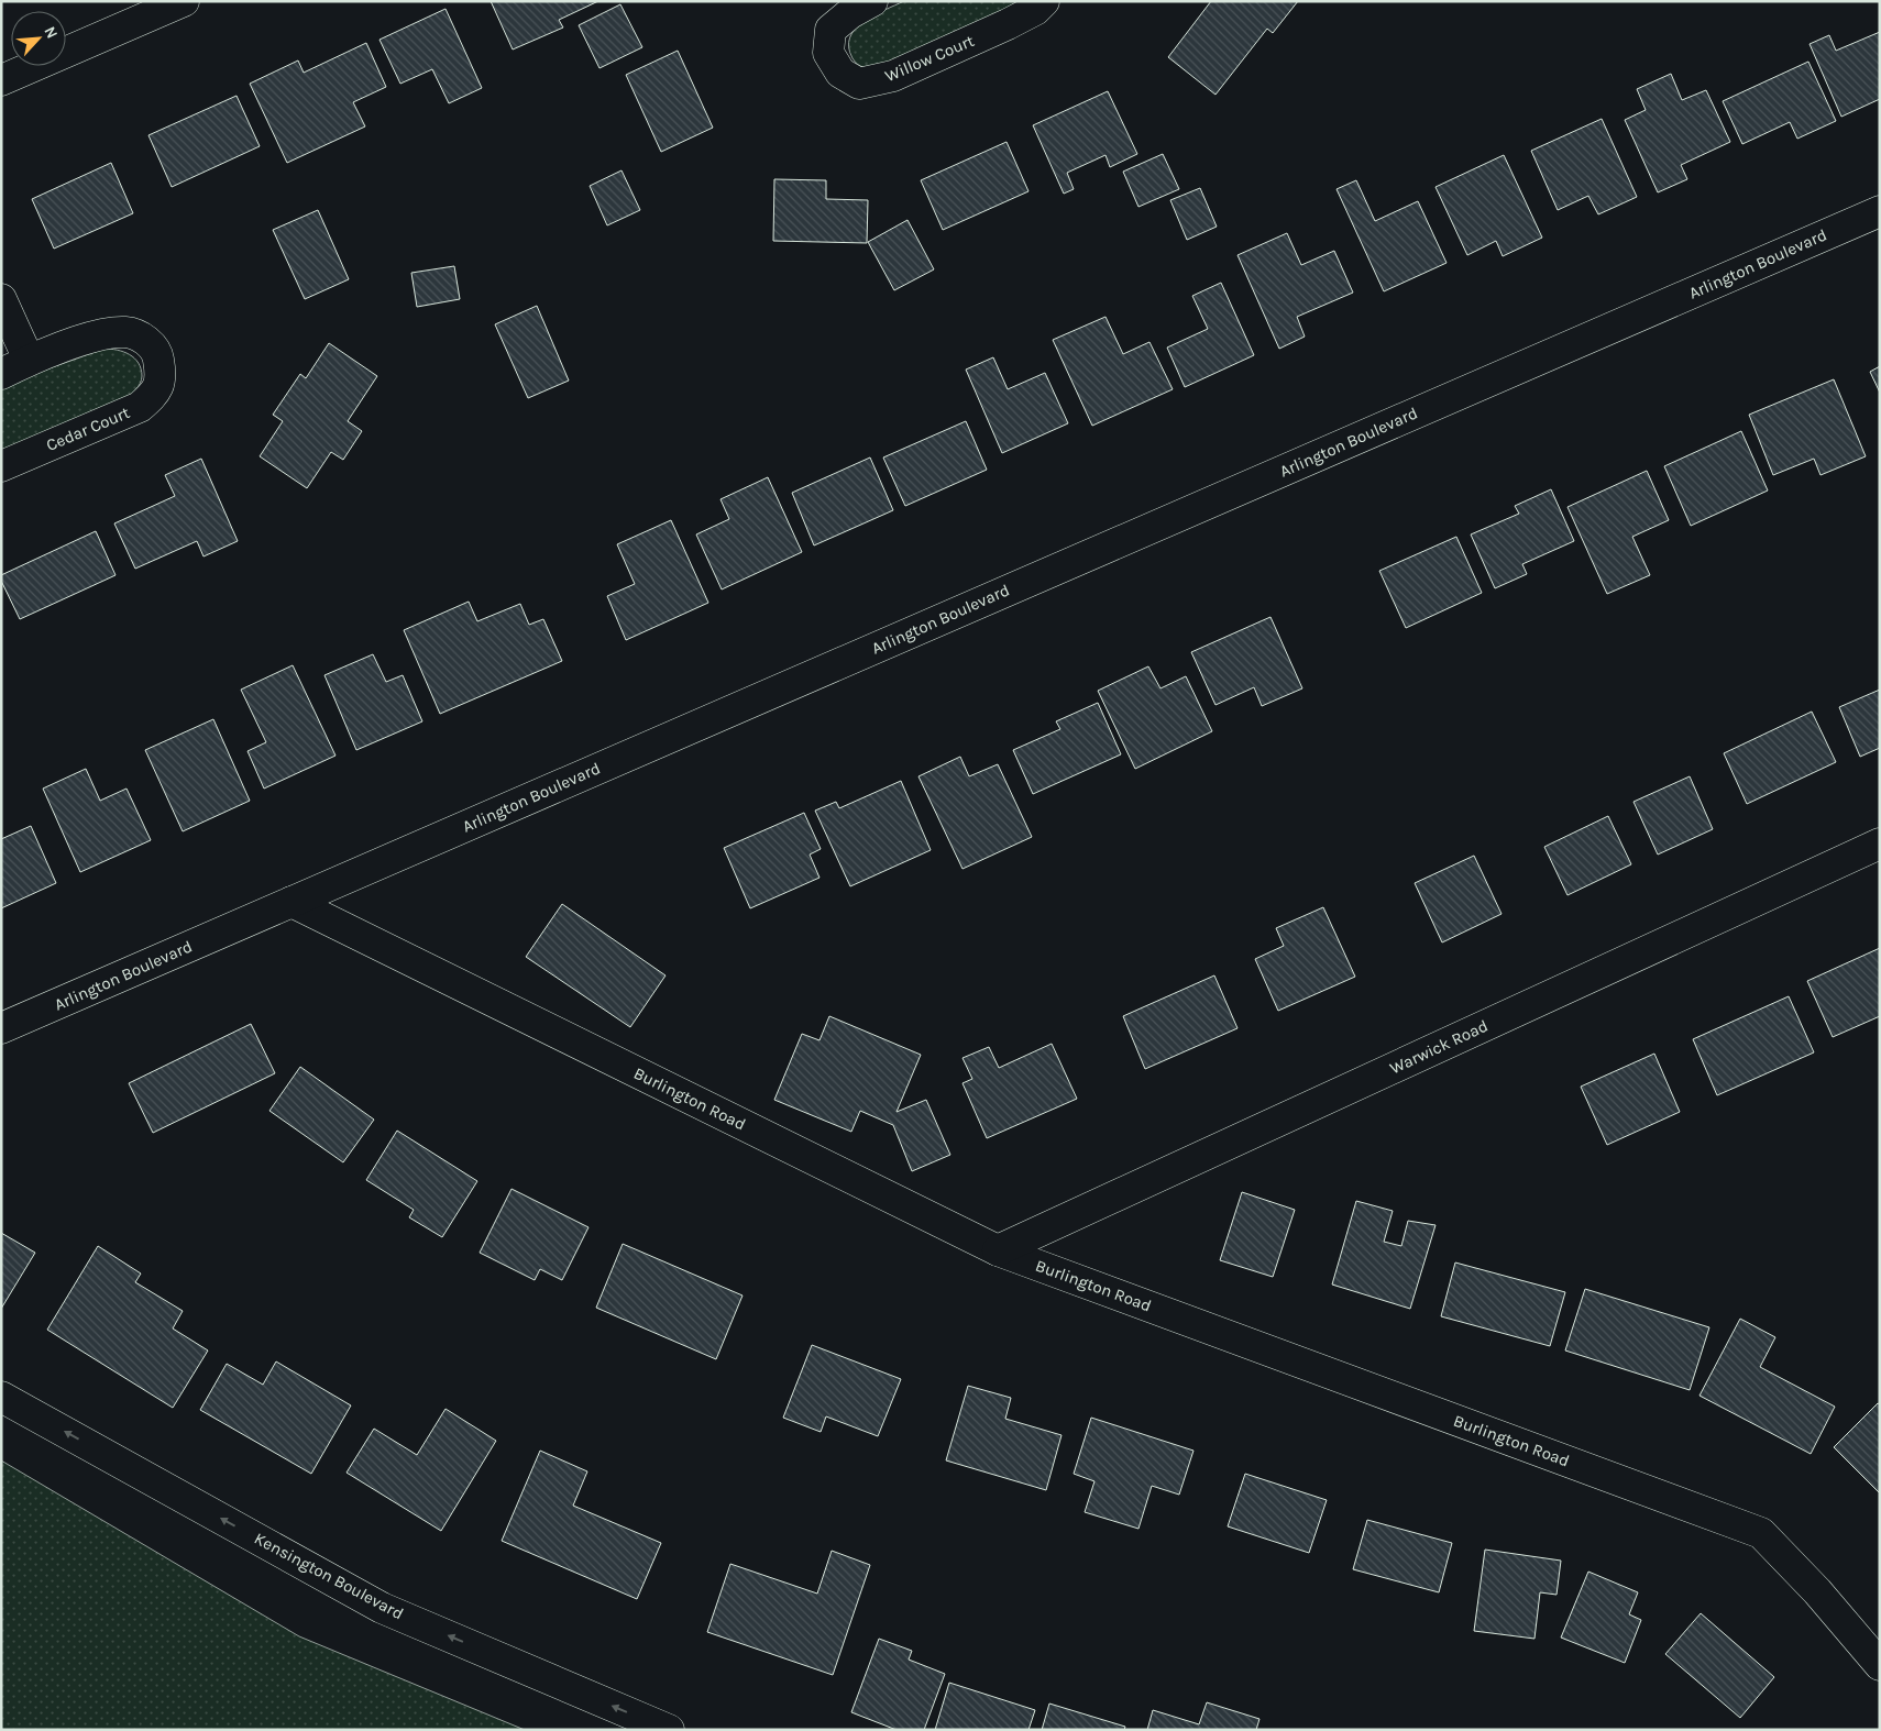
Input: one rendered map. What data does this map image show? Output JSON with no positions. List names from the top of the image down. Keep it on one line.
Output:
{"streets":{"street":["Willow Court","Arlington Boulevard","Cedar Court","Warwick Road","Burlington Road","Kensington Boulevard"]},"crossings":[["Arlington Boulevard","Burlington Road"],["Warwick Road","Burlington Road"]],"one_way":["Kensington Boulevard"],"north":"top right"}
